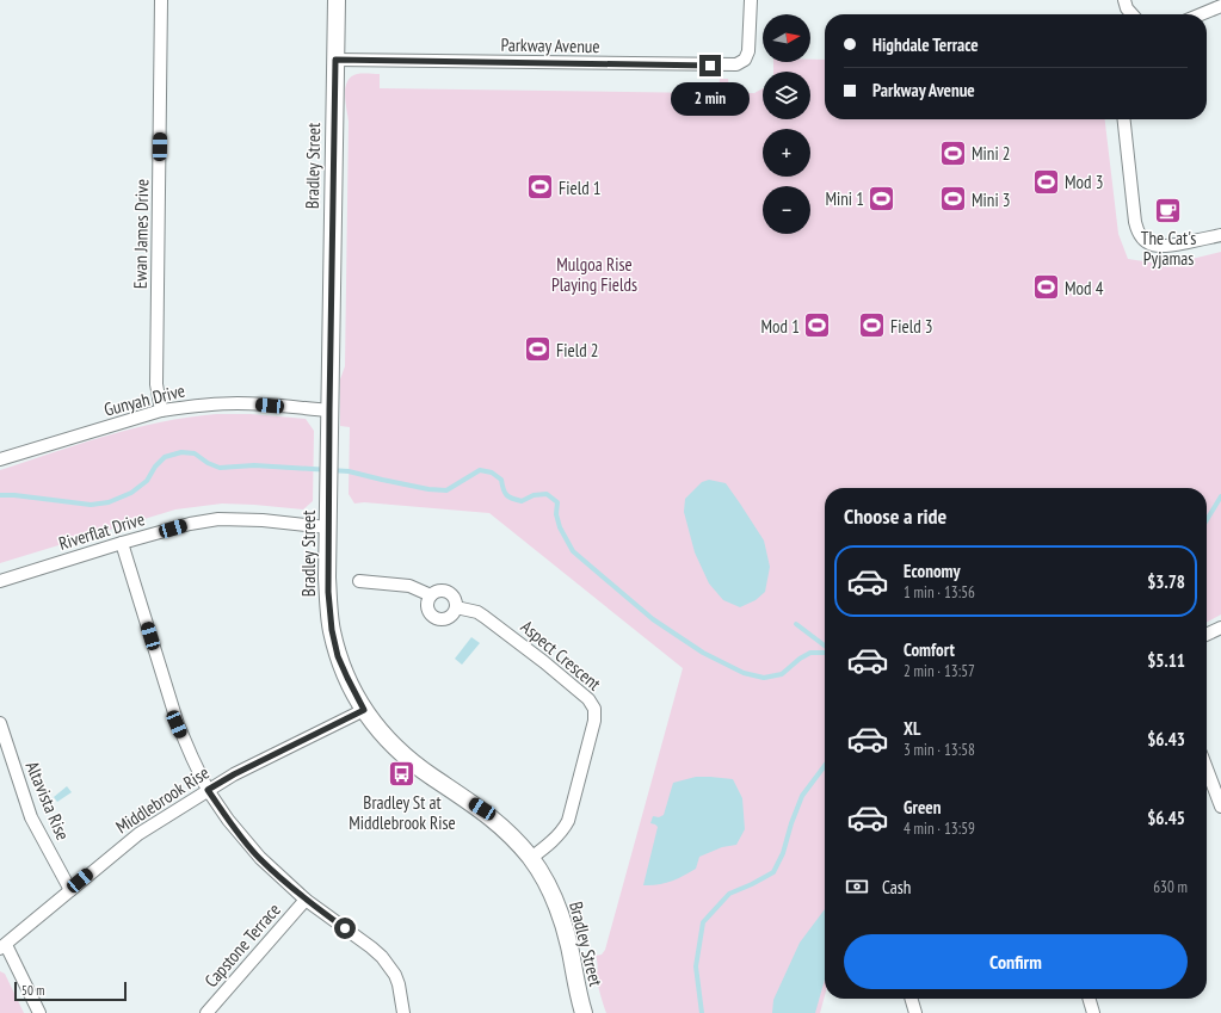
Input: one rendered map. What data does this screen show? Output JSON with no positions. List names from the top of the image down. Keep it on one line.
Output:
{"streets":{"street":["Parkway Avenue","Bradley Street","Ewan James Drive","Gunyah Drive","Riverflat Drive","Aspect Crescent","Middlebrook Rise","Altavista Rise","Capstone Terrace"]},"crossings":[["Parkway Avenue","Bradley Street"],["Bradley Street","Gunyah Drive"],["Bradley Street","Riverflat Drive"],["Bradley Street","Aspect Crescent"],["Bradley Street","Middlebrook Rise"],["Ewan James Drive","Gunyah Drive"],["Middlebrook Rise","Altavista Rise"]],"parks":["Mulgoa Rise Playing Fields"],"places":{"sports":["Mini 2","Mod 3","Field 1","Mini 1","Mini 3","Mod 4","Mod 1","Field 3","Field 2"],"cafe":["The Cat's Pyjamas"],"bus stop":["Bradley St at Middlebrook Rise"]},"scale_bar":"50 m","north":"right","page":{"map_buttons":["+","−"],"banner":["Highdale Terrace","Parkway Avenue"],"bubble":"2 min","heading":"Choose a ride","list":[{"name":"Economy","note":"1 min · 13:56","value":"$3.78"},{"name":"Comfort","note":"2 min · 13:57","value":"$5.11"},{"name":"XL","note":"3 min · 13:58","value":"$6.43"},{"name":"Green","note":"4 min · 13:59","value":"$6.45"}],"pay":["Cash","630 m"],"buttons":"Confirm","scale":"50 m"}}
